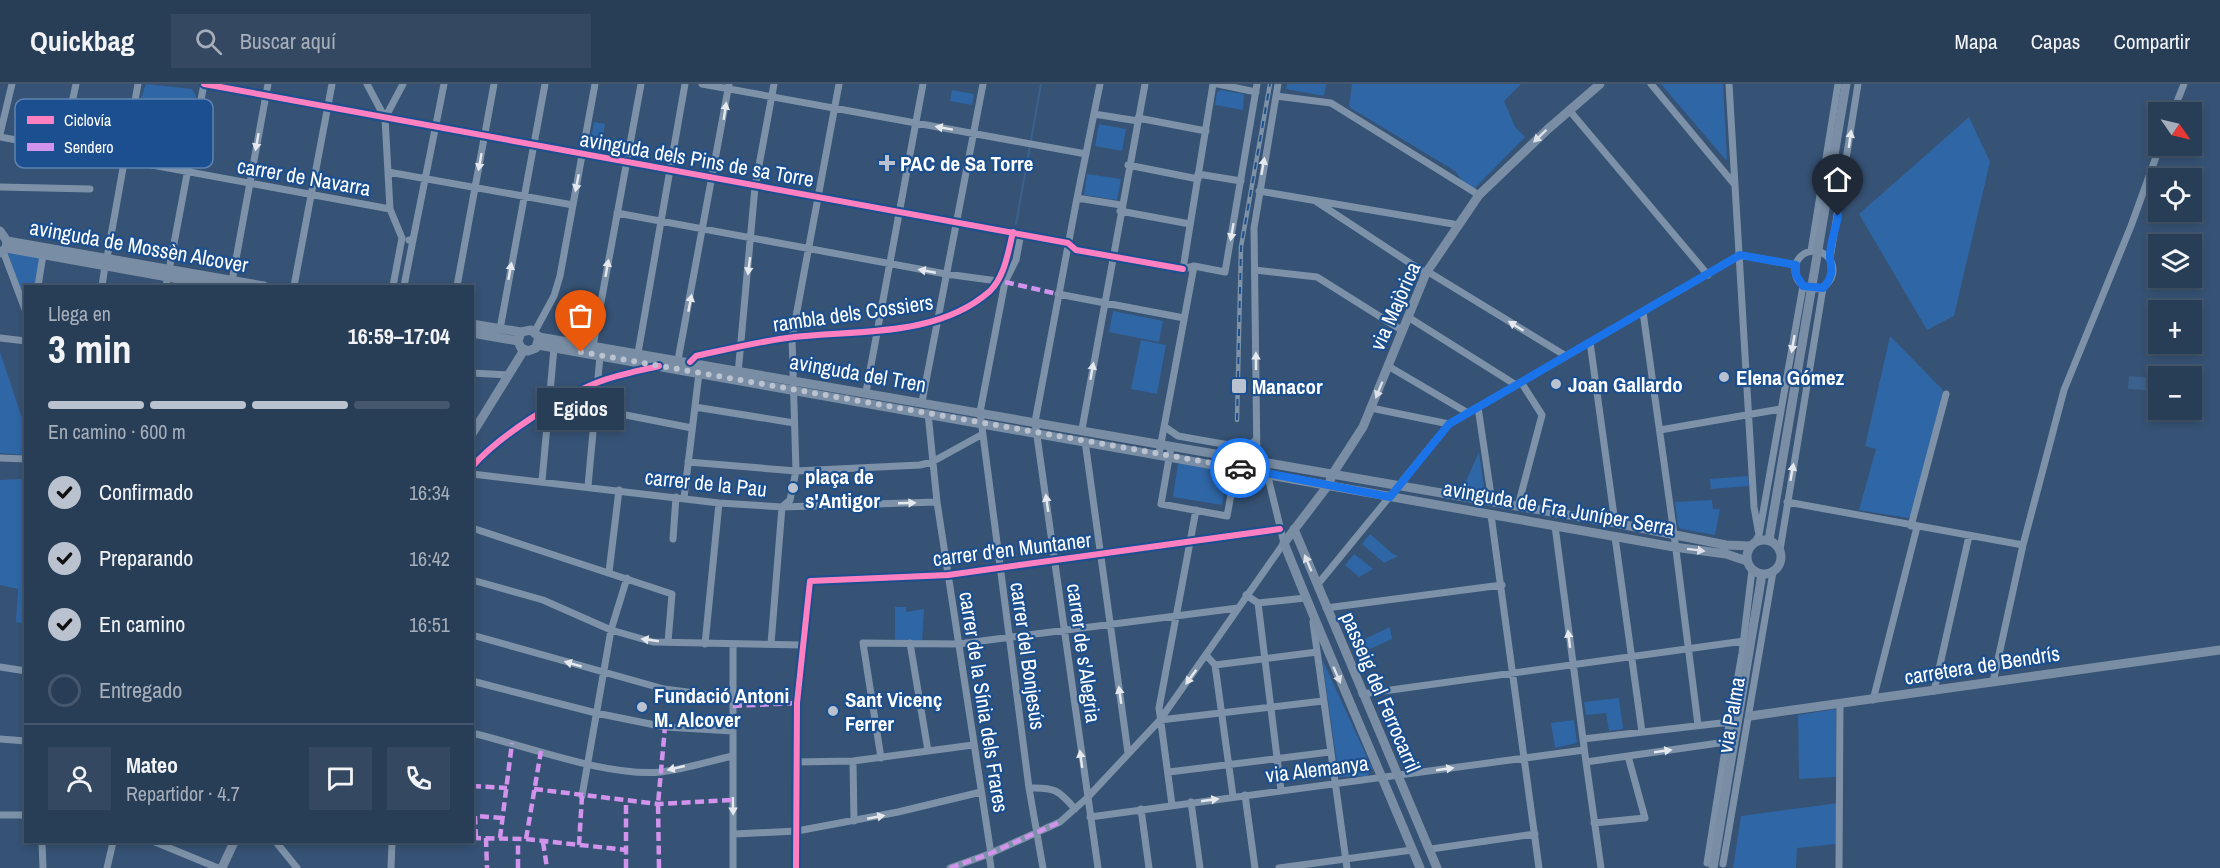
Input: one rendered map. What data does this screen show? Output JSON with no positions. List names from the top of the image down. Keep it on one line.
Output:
{"streets":{"main road":["avinguda de Mossèn Alcover","via Majòrica","avinguda del Tren","avinguda de Fra Juníper Serra","carretera de Bendrís","passeig del Ferrocarril"],"street":["avinguda dels Pins de sa Torre","carrer de Navarra","carrer de la Pau","carrer d'en Muntaner","carrer de s'Alegria","carrer del Bonjesús","carrer de la Sínia dels Frares","via Palma","via Alemanya"],"cycle path":["rambla dels Cossiers"]},"crossings":[["avinguda dels Pins de sa Torre","carrer del Bonjesús"],["via Majòrica","avinguda del Tren"],["via Majòrica","avinguda de Fra Juníper Serra"],["via Majòrica","passeig del Ferrocarril"],["avinguda del Tren","avinguda de Fra Juníper Serra"],["avinguda del Tren","carrer de s'Alegria"],["avinguda del Tren","carrer del Bonjesús"],["avinguda del Tren","carrer de la Sínia dels Frares"],["carrer de la Pau","carrer de la Sínia dels Frares"],["avinguda de Fra Juníper Serra","via Palma"],["carrer d'en Muntaner","carrer de s'Alegria"],["carrer d'en Muntaner","carrer del Bonjesús"],["carrer d'en Muntaner","carrer de la Sínia dels Frares"],["carrer de s'Alegria","via Alemanya"],["carretera de Bendrís","via Palma"],["passeig del Ferrocarril","via Alemanya"]],"places":{"health":["PAC de Sa Torre"],"other":["Egidos","Elena Gómez","Joan Gallardo","plaça de s'Antigor","Fundació Antoni M. Alcover","Sant Vicenç Ferrer"],"transit":["Manacor"]},"legend":["Ciclovía","Sendero"],"north":"bottom right","page":{"header":"Quickbag","search":"Buscar aquí","nav":["Mapa","Capas","Compartir"],"map_buttons":["+","−"],"heading":["3 min","Llega en","16:59–17:04"],"panel":["Mateo","Repartidor · 4.7"],"bar":"En camino · 600 m","bubble":"Egidos","list":[["Confirmado","16:34"],["Preparando","16:42"],["En camino","16:51"],"Entregado"]}}
